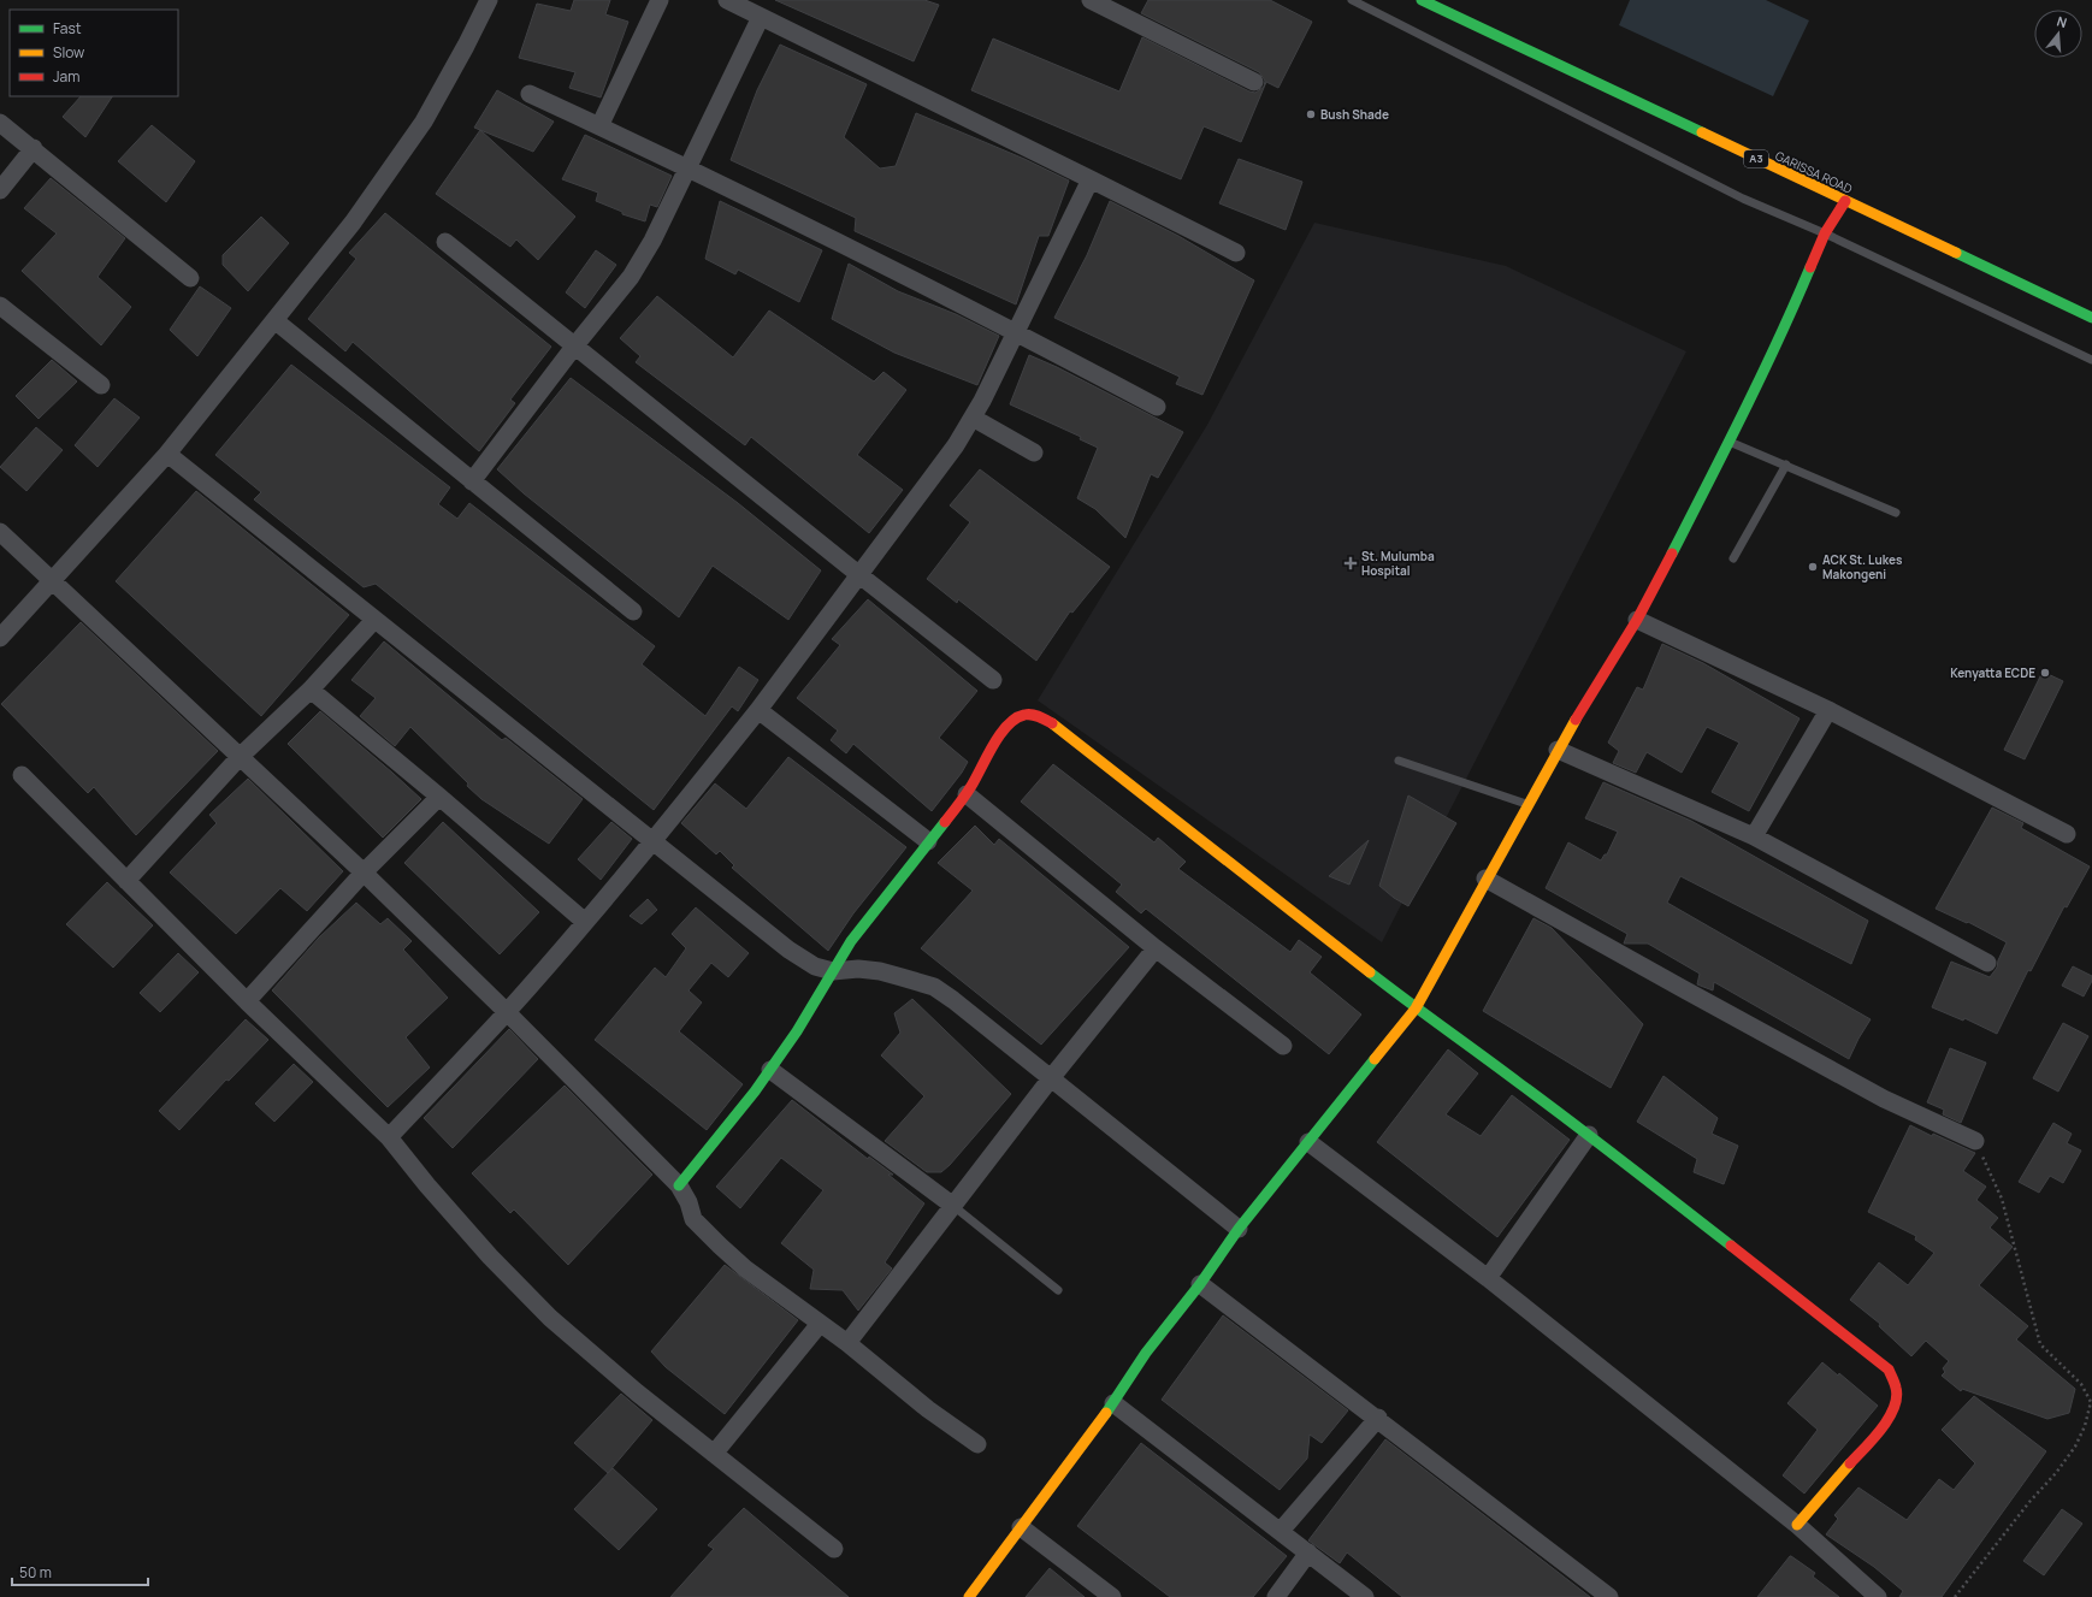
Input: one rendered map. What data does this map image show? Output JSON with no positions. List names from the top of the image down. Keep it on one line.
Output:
{"streets":{"main road":["A3","GARISSA ROAD"]},"places":{"other":["Bush Shade","ACK St. Lukes Makongeni","Kenyatta ECDE"],"health":["St. Mulumba Hospital"]},"legend":["Fast","Slow","Jam"],"scale_bar":"50 m","north":"top"}
